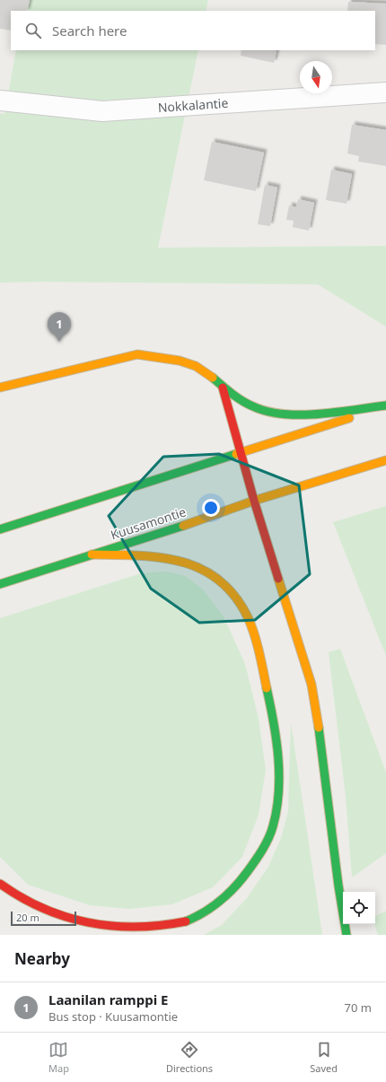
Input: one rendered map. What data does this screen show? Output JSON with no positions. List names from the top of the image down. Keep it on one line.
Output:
{"streets":{"highway":["Kuusamontie"],"street":["Nokkalantie"]},"scale_bar":"20 m","north":"bottom","page":{"search":"Search here","pins":"1","scale":"20 m","heading":"Nearby","list":[{"mark":"1","name":"Laanilan ramppi E","note":"Bus stop · Kuusamontie","value":"70 m"}],"nav":["Map","Directions","Saved"]}}
